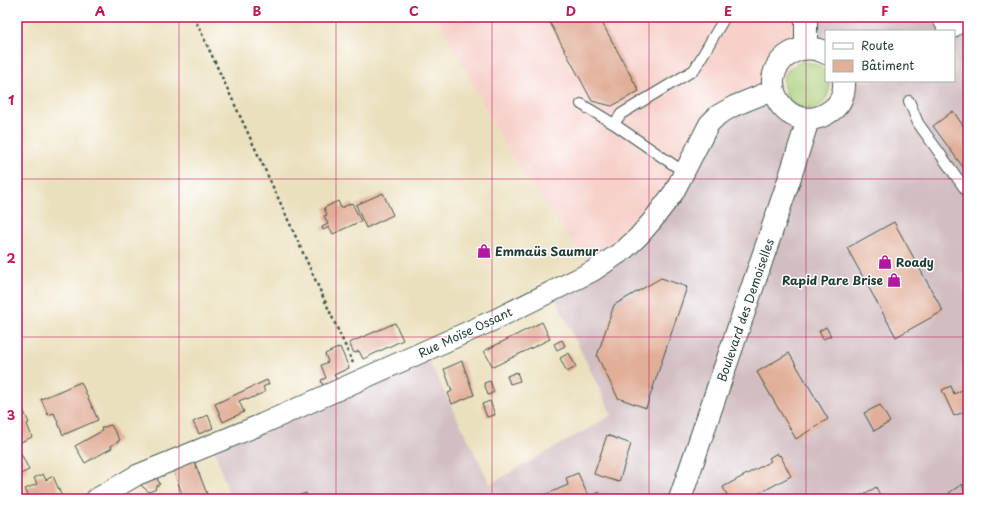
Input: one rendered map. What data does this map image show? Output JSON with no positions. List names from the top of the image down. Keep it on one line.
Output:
{"streets":{"street":["Boulevard des Demoiselles","Rue Moïse Ossant"]},"places":{"shop":["Emmaüs Saumur","Roady","Rapid Pare Brise"]},"legend":["Route","Bâtiment"],"grid":{"columns":["A","B","C","D","E","F"],"rows":["1","2","3"]}}
